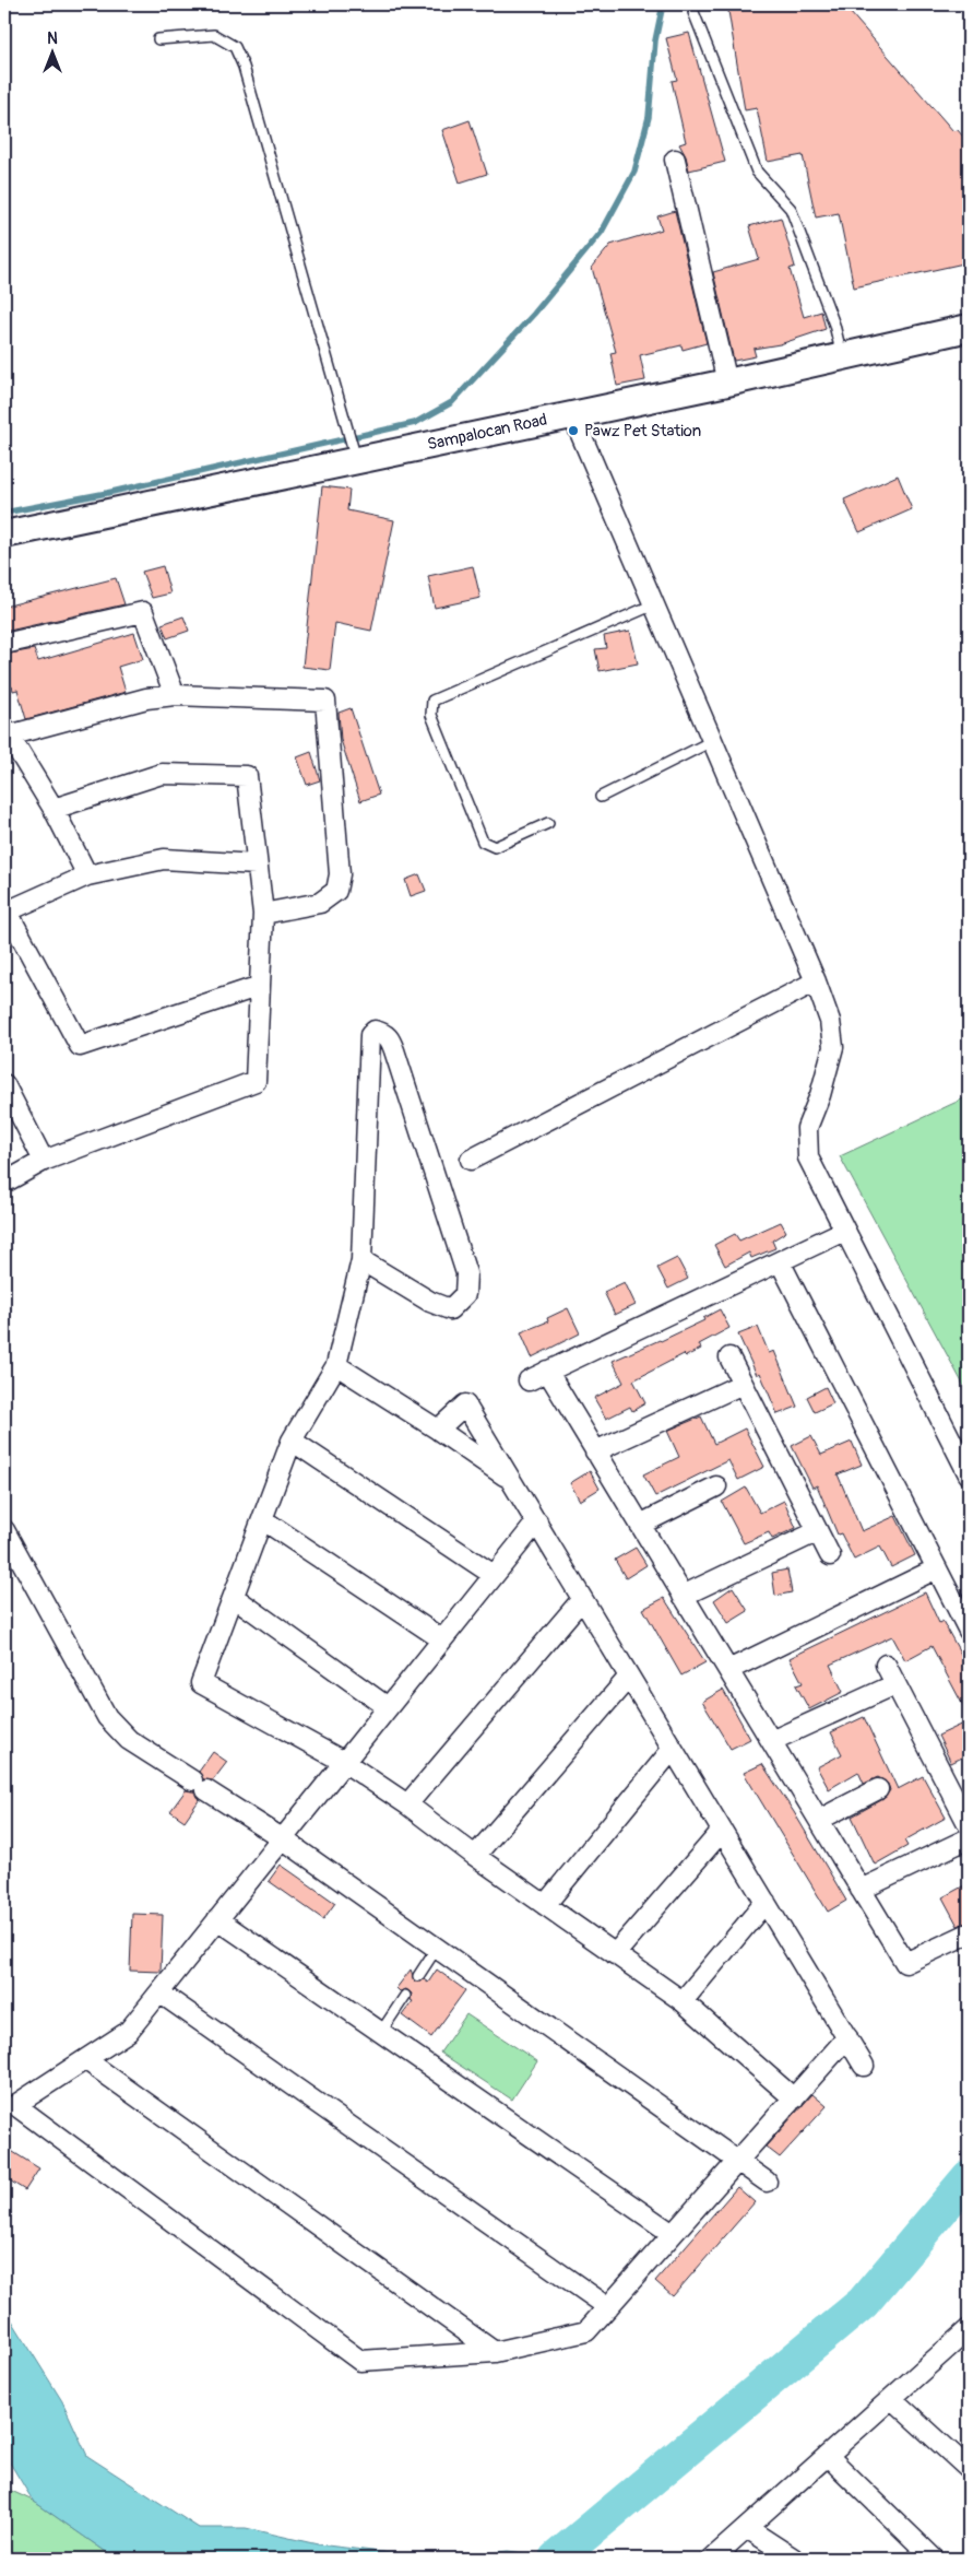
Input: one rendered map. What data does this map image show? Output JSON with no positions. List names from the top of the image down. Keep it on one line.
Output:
{"streets":{"main road":["Sampalocan Road"]},"places":["Pawz Pet Station"],"north":"top"}
